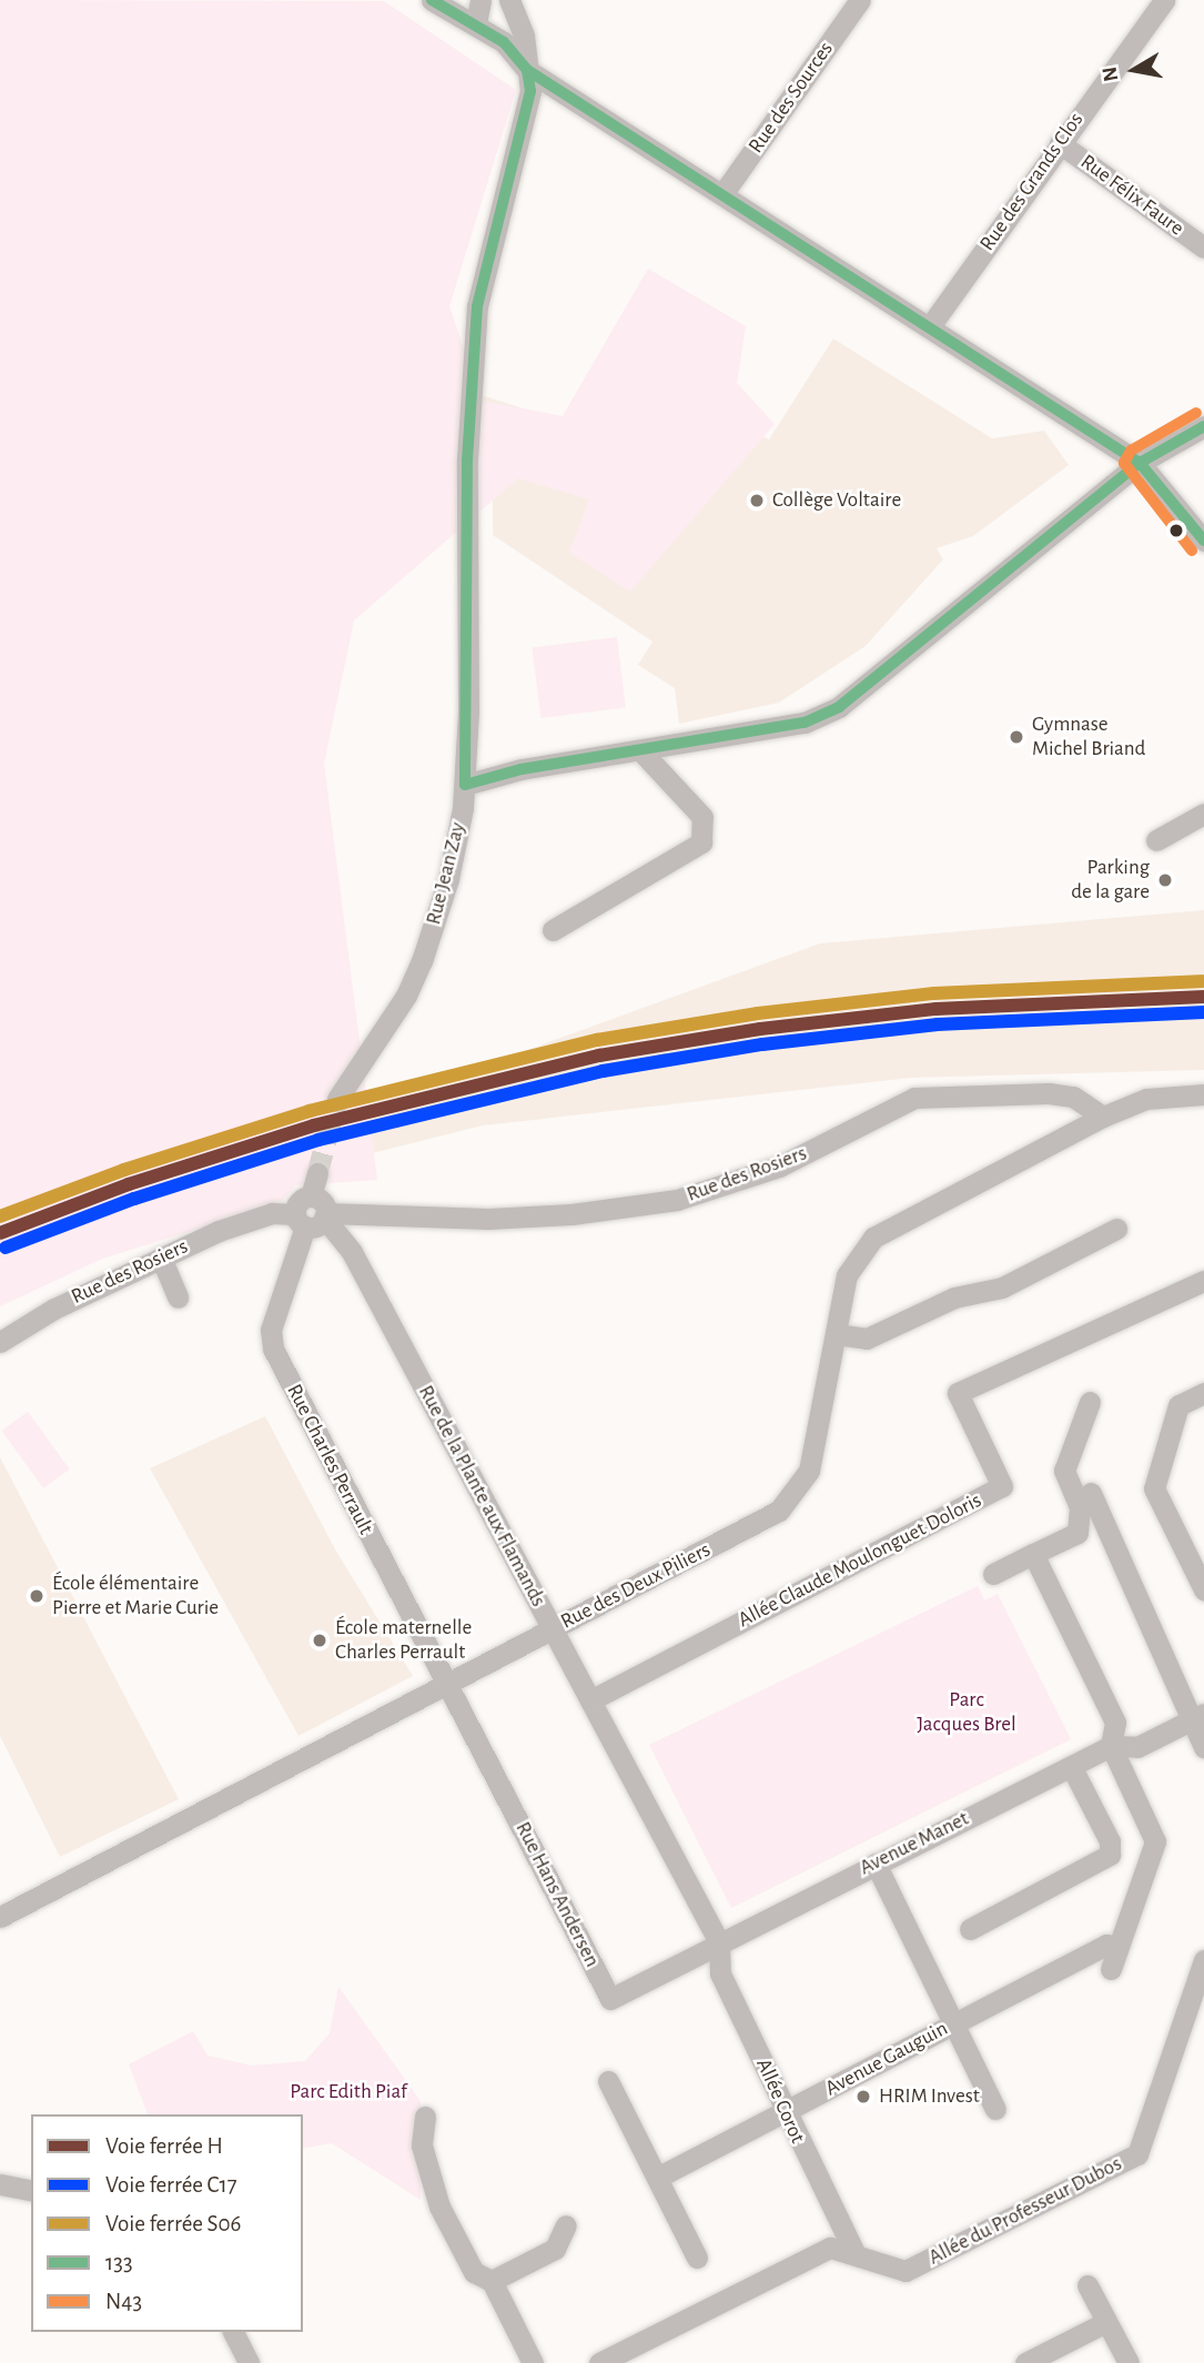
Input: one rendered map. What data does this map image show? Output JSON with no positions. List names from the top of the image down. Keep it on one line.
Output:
{"streets":{"street":["Rue des Sources","Rue des Grands Clos","Rue Félix Faure","Rue Jean Zay","Rue des Rosiers","Rue Charles Perrault","Rue de la Plante aux Flamands","Allée Claude Moulonguet Doloris","Rue des Deux Piliers","Avenue Manet","Rue Hans Andersen","Avenue Gauguin","Allée Corot","Allée du Professeur Dubos"]},"crossings":[["Rue des Grands Clos","Rue Félix Faure"],["Rue des Rosiers","Rue Charles Perrault"],["Rue des Rosiers","Rue de la Plante aux Flamands"],["Rue des Rosiers","Rue des Deux Piliers"],["Rue Charles Perrault","Rue de la Plante aux Flamands"],["Rue Charles Perrault","Rue des Deux Piliers"],["Rue Charles Perrault","Rue Hans Andersen"],["Rue de la Plante aux Flamands","Allée Claude Moulonguet Doloris"],["Rue de la Plante aux Flamands","Rue des Deux Piliers"],["Rue de la Plante aux Flamands","Avenue Manet"],["Rue de la Plante aux Flamands","Rue Hans Andersen"],["Rue de la Plante aux Flamands","Allée Corot"],["Rue des Deux Piliers","Rue Hans Andersen"],["Avenue Manet","Rue Hans Andersen"],["Avenue Manet","Allée Corot"],["Rue Hans Andersen","Allée Corot"],["Avenue Gauguin","Allée Corot"],["Allée Corot","Allée du Professeur Dubos"]],"parks":["Parc Jacques Brel","Parc Edith Piaf"],"places":["Collège Voltaire","Gymnase Michel Briand","Parking de la gare","École élémentaire Pierre et Marie Curie","École maternelle Charles Perrault","HRIM Invest"],"lines":["transit line 133","transit line N43","rail line S06","rail line H","rail line C17"],"legend":["Voie ferrée H","Voie ferrée C17","Voie ferrée S06","133","N43"],"north":"left"}
